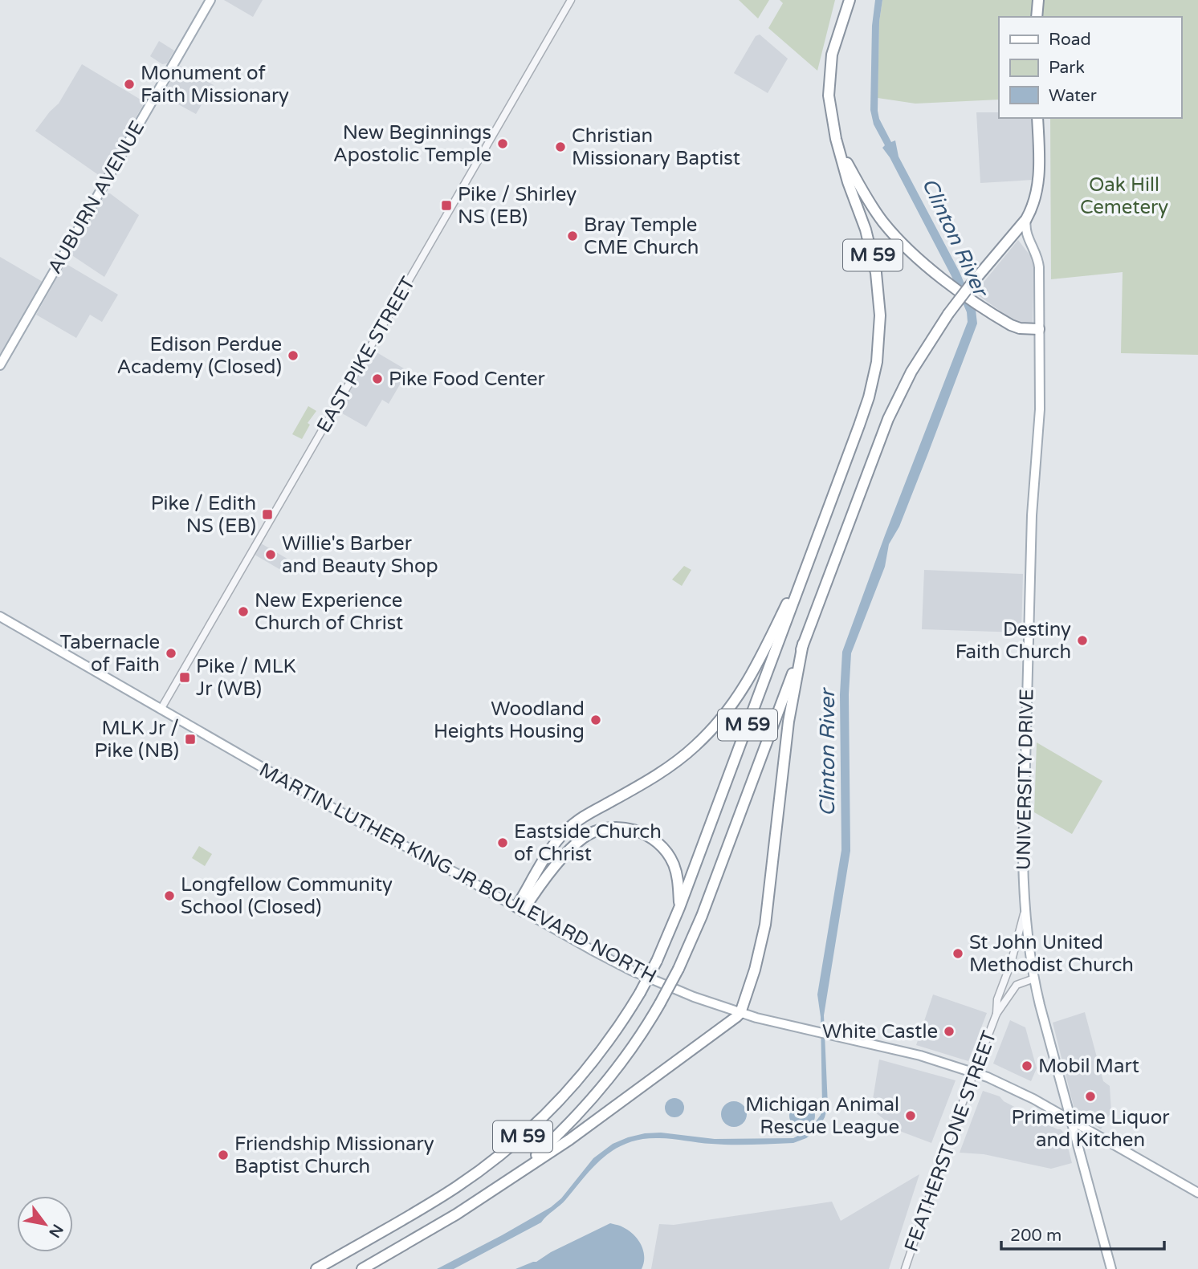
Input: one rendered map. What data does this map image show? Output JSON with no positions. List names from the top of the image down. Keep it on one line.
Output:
{"streets":{"highway":["M 59"],"main road":["AUBURN AVENUE","UNIVERSITY DRIVE","MARTIN LUTHER KING JR BOULEVARD NORTH"],"street":["EAST PIKE STREET","FEATHERSTONE STREET"]},"crossings":[["M 59","UNIVERSITY DRIVE"],["EAST PIKE STREET","MARTIN LUTHER KING JR BOULEVARD NORTH"],["UNIVERSITY DRIVE","MARTIN LUTHER KING JR BOULEVARD NORTH"],["UNIVERSITY DRIVE","FEATHERSTONE STREET"],["MARTIN LUTHER KING JR BOULEVARD NORTH","FEATHERSTONE STREET"]],"water":["Clinton River"],"parks":["Oak Hill Cemetery"],"places":{"other":["Monument of Faith Missionary","New Beginnings Apostolic Temple","Christian Missionary Baptist","Bray Temple CME Church","Edison Perdue Academy (Closed)","Pike Food Center","Willie's Barber and Beauty Shop","New Experience Church of Christ","Destiny Faith Church","Tabernacle of Faith","Woodland Heights Housing","Eastside Church of Christ","Longfellow Community School (Closed)","St John United Methodist Church","White Castle","Mobil Mart","Primetime Liquor and Kitchen","Michigan Animal Rescue League","Friendship Missionary Baptist Church"],"transit":["Pike / Shirley NS (EB)","Pike / Edith NS (EB)","Pike / MLK Jr (WB)","MLK Jr / Pike (NB)"]},"legend":["Road","Park","Water"],"scale_bar":"200 m","north":"bottom right"}
